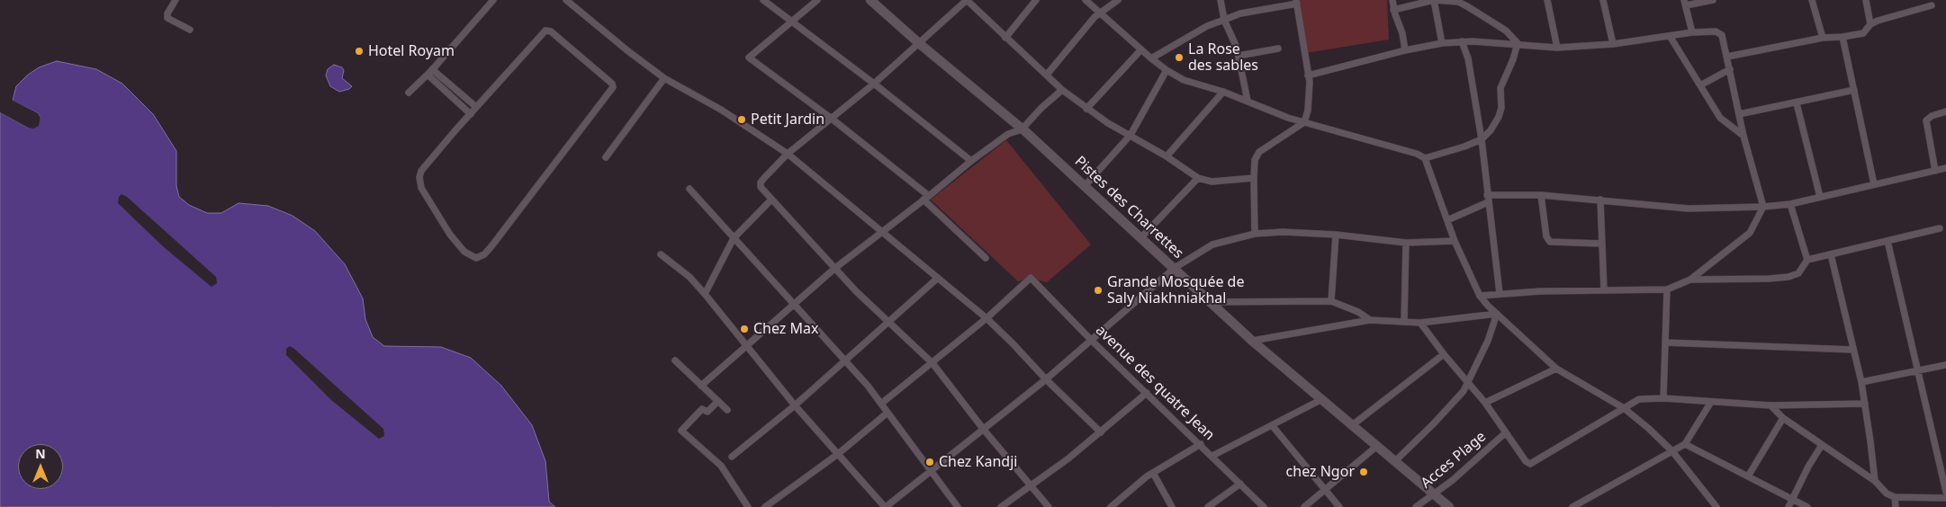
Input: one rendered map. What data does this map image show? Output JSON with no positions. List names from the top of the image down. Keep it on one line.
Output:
{"streets":{"main road":["Pistes des Charrettes"],"street":["avenue des quatre Jean","Acces Plage"]},"crossings":[["Pistes des Charrettes","Acces Plage"]],"places":["Hotel Royam","La Rose des sables","Petit Jardin","Grande Mosquée de Saly Niakhniakhal","Chez Max","Chez Kandji","chez Ngor"],"north":"top"}
